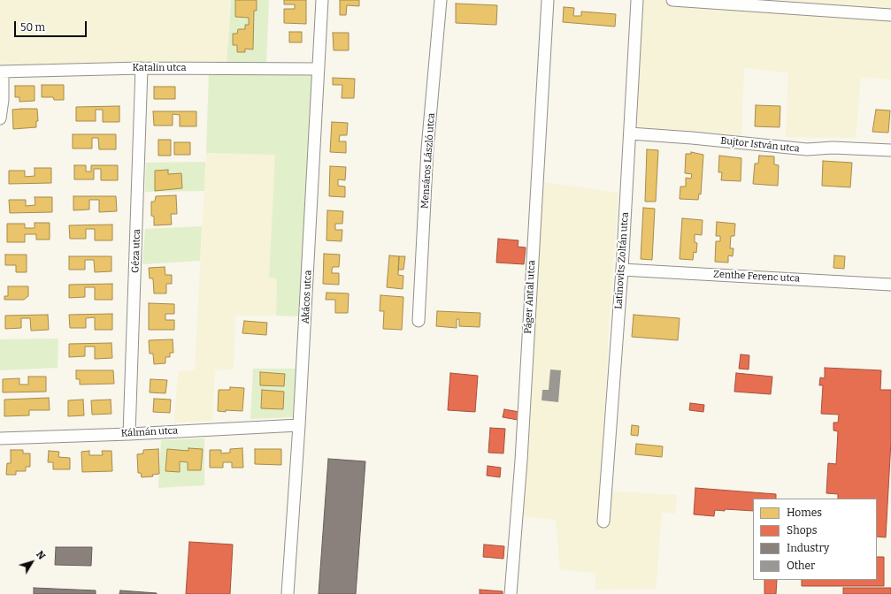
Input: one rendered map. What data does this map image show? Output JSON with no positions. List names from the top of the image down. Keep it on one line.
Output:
{"streets":{"street":["Katalin utca","Bujtor István utca","Mensáros László utca","Géza utca","Latinovits Zoltán utca","Zenthe Ferenc utca","Akácos utca","Páger Antal utca","Kálmán utca"]},"crossings":[["Katalin utca","Géza utca"],["Katalin utca","Akácos utca"],["Bujtor István utca","Latinovits Zoltán utca"],["Géza utca","Kálmán utca"],["Latinovits Zoltán utca","Zenthe Ferenc utca"],["Akácos utca","Kálmán utca"]],"legend":["Homes","Shops","Industry","Other"],"scale_bar":"50 m","north":"top right"}
